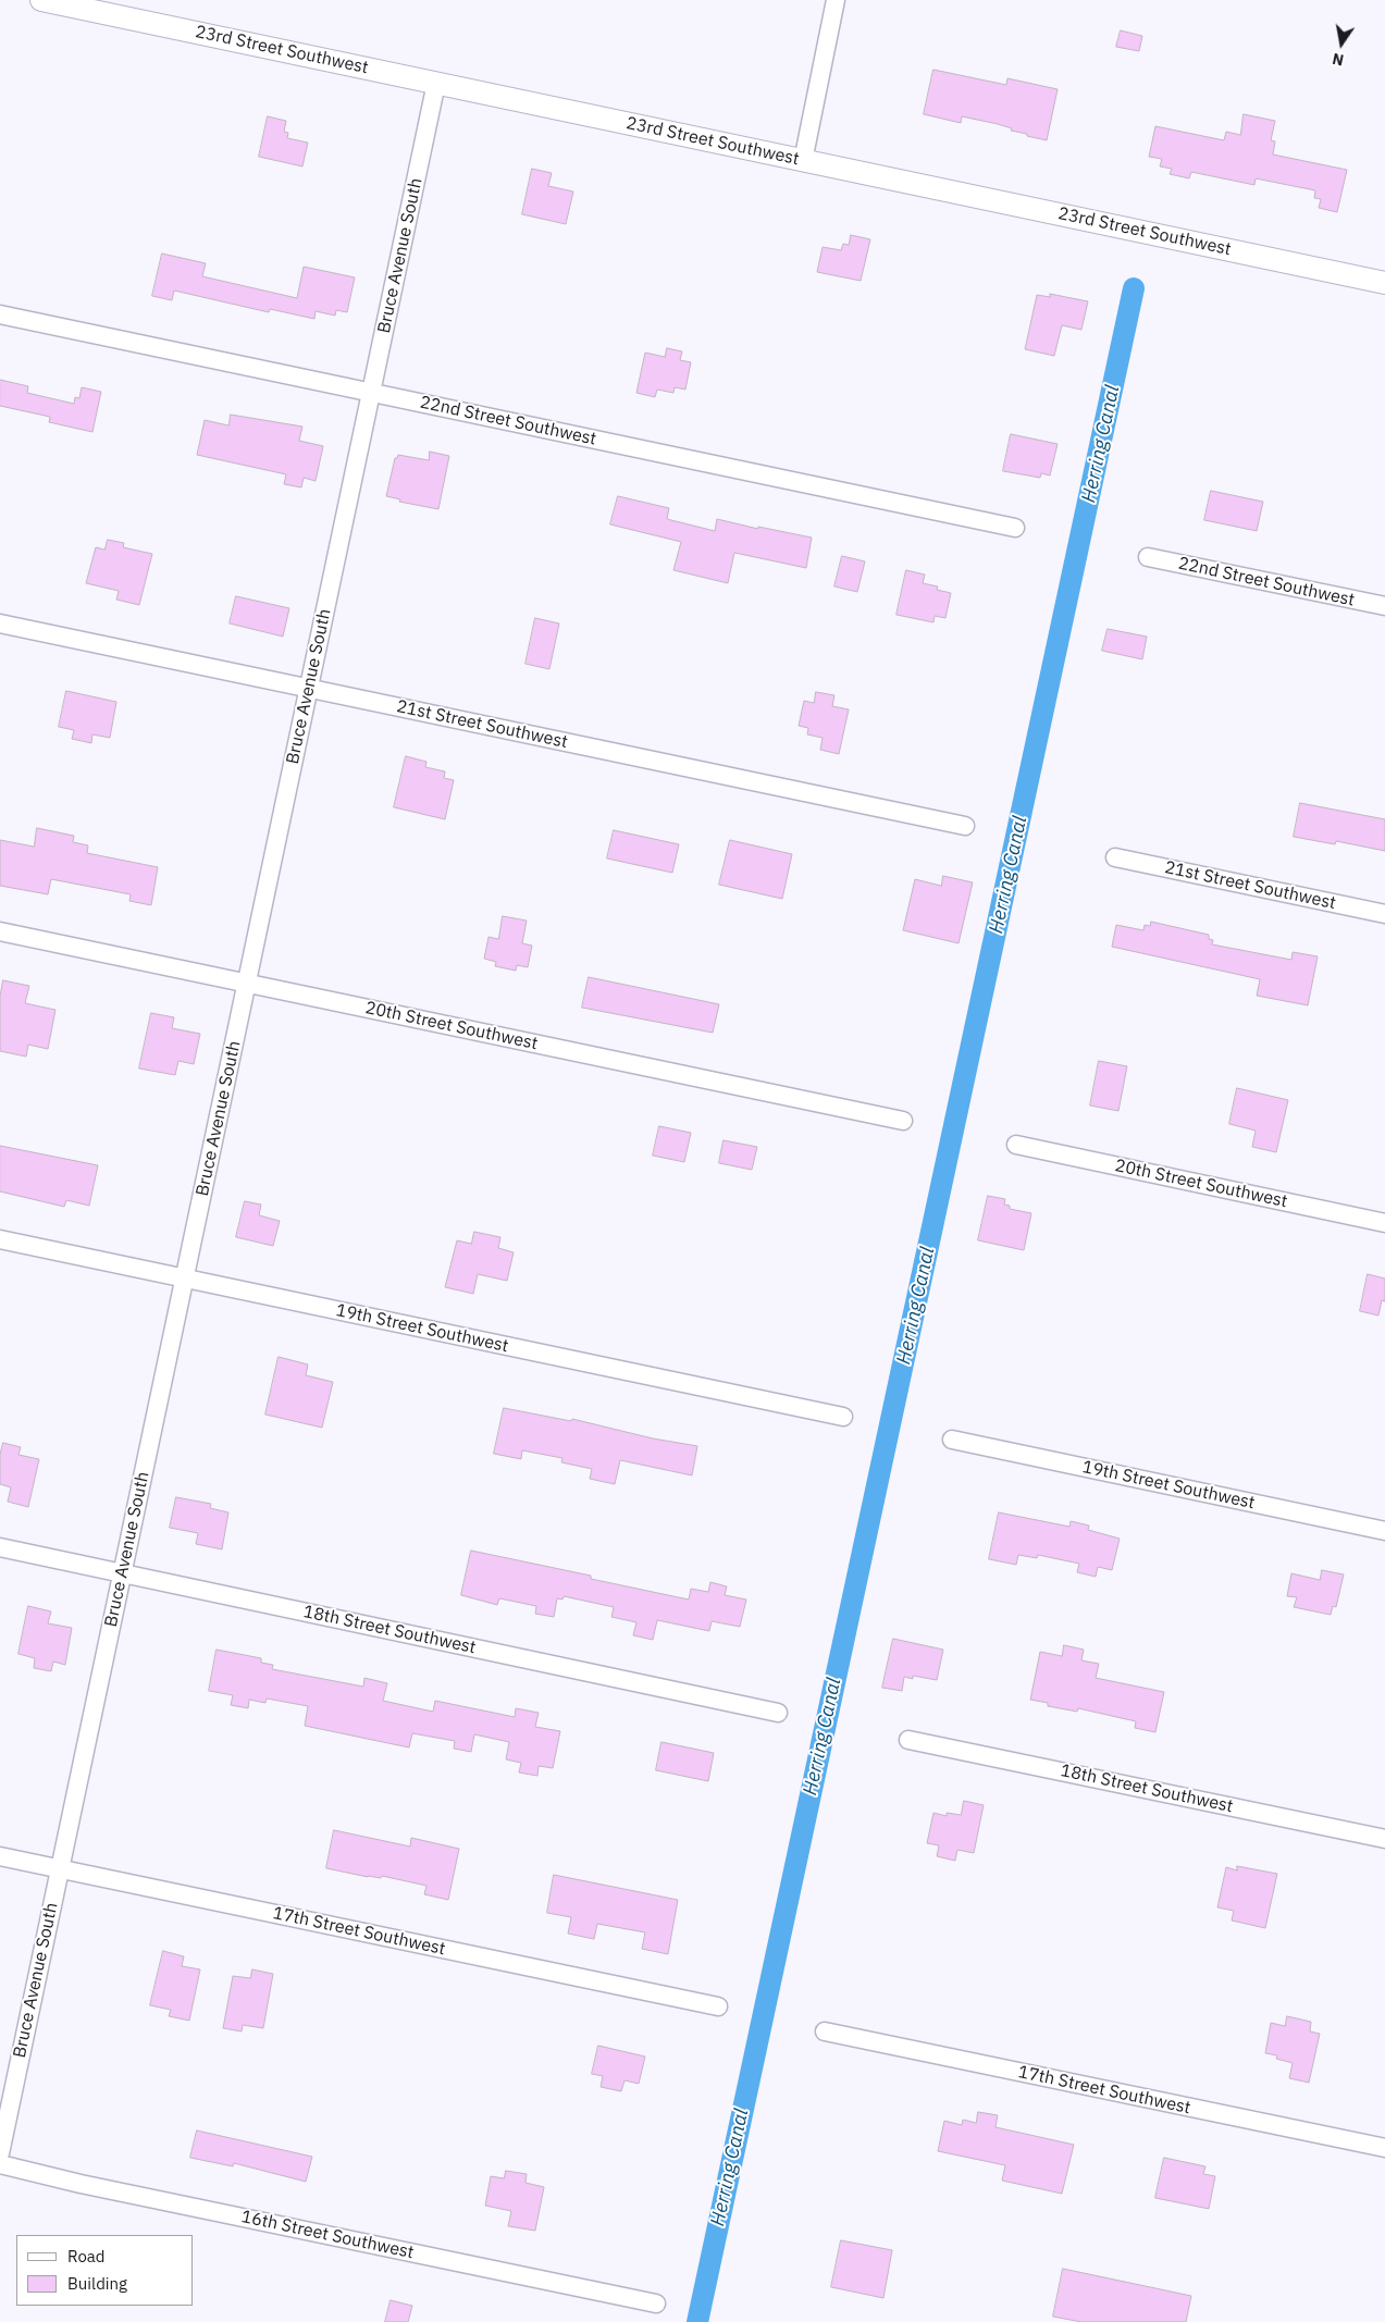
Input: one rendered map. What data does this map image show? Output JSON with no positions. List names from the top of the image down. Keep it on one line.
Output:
{"streets":{"street":["23rd Street Southwest","Bruce Avenue South","22nd Street Southwest","21st Street Southwest","20th Street Southwest","19th Street Southwest","18th Street Southwest","17th Street Southwest","16th Street Southwest"]},"crossings":[["23rd Street Southwest","Bruce Avenue South"],["Bruce Avenue South","22nd Street Southwest"],["Bruce Avenue South","21st Street Southwest"],["Bruce Avenue South","20th Street Southwest"],["Bruce Avenue South","19th Street Southwest"],["Bruce Avenue South","18th Street Southwest"],["Bruce Avenue South","17th Street Southwest"]],"water":["Herring Canal"],"legend":["Road","Building"],"north":"bottom"}
